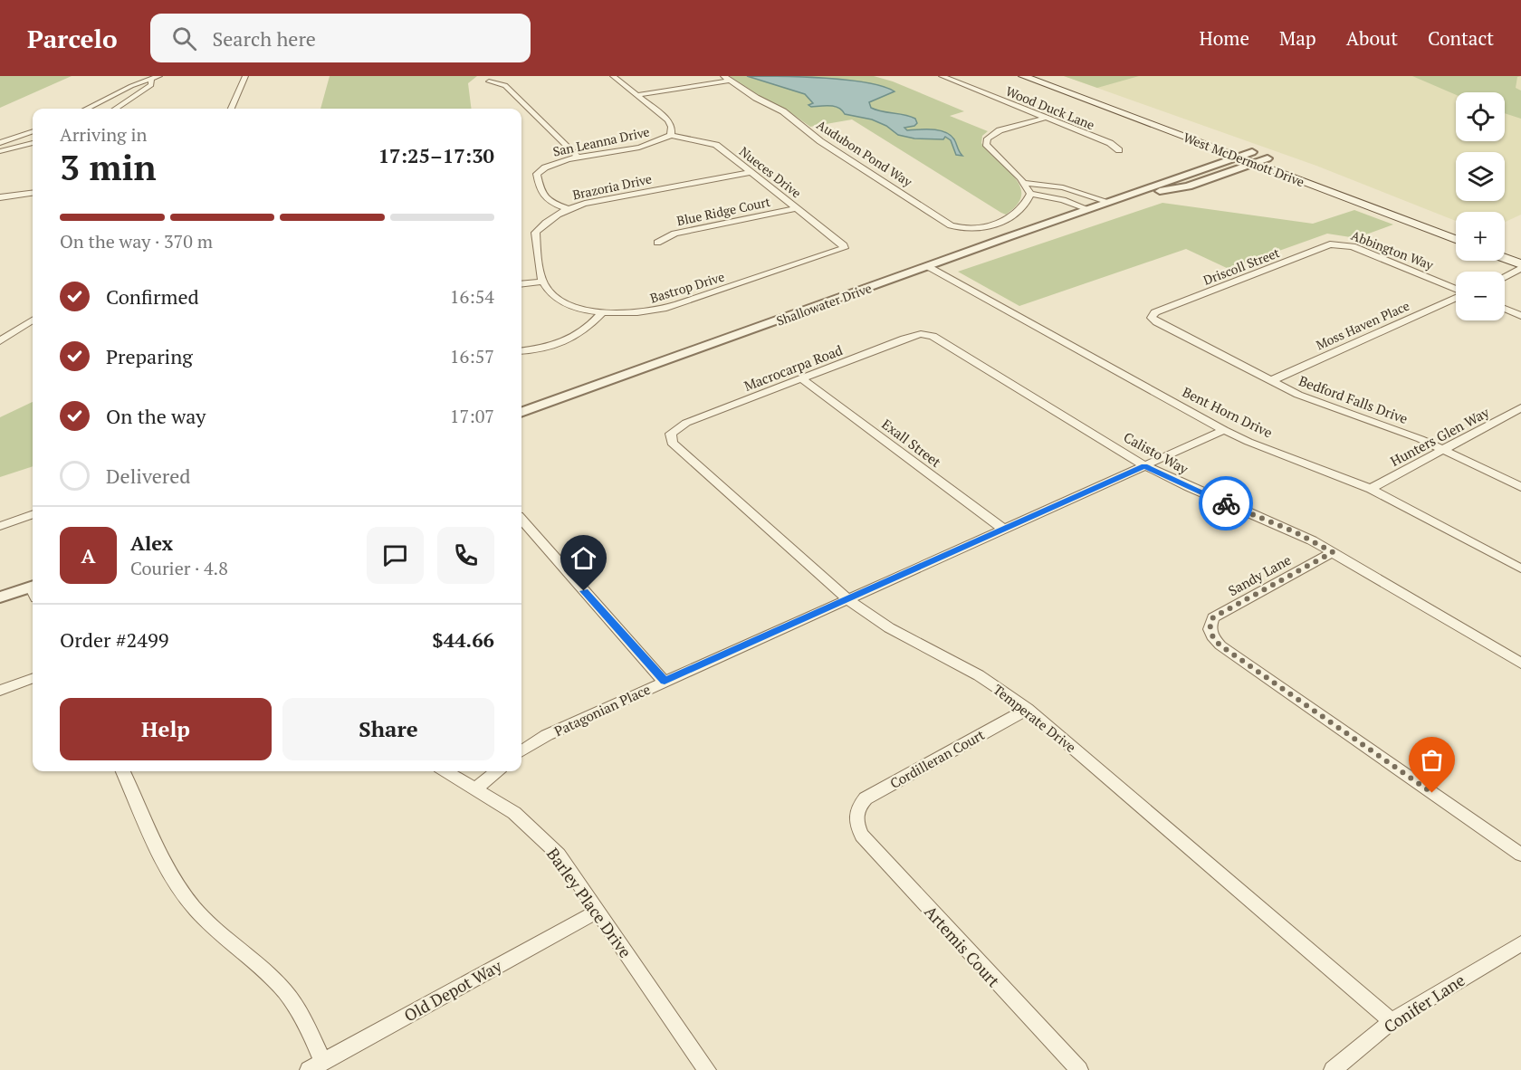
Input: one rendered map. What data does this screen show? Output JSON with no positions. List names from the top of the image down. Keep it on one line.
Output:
{"streets":{"main road":["West McDermott Drive"],"street":["Wood Duck Lane","San Leanna Drive","Audubon Pond Way","Nueces Drive","Brazoria Drive","Blue Ridge Court","Abbington Way","Driscoll Street","Bastrop Drive","Shallowater Drive","Moss Haven Place","Macrocarpa Road","Bedford Falls Drive","Bent Horn Drive","Hunters Glen Way","Exall Street","Calisto Way","Sandy Lane","Patagonian Place","Temperate Drive","Cordilleran Court","Barley Place Drive","Artemis Court","Old Depot Way","Conifer Lane"]},"crossings":[["San Leanna Drive","Nueces Drive"],["San Leanna Drive","Brazoria Drive"],["West McDermott Drive","Shallowater Drive"],["Nueces Drive","Brazoria Drive"],["Nueces Drive","Blue Ridge Court"],["Nueces Drive","Bastrop Drive"],["Brazoria Drive","Bastrop Drive"],["Abbington Way","Driscoll Street"],["Driscoll Street","Bedford Falls Drive"],["Shallowater Drive","Bent Horn Drive"],["Moss Haven Place","Bedford Falls Drive"],["Macrocarpa Road","Exall Street"],["Macrocarpa Road","Calisto Way"],["Macrocarpa Road","Temperate Drive"],["Bedford Falls Drive","Hunters Glen Way"],["Bent Horn Drive","Hunters Glen Way"],["Bent Horn Drive","Patagonian Place"],["Exall Street","Patagonian Place"],["Calisto Way","Sandy Lane"],["Calisto Way","Patagonian Place"],["Patagonian Place","Temperate Drive"],["Temperate Drive","Cordilleran Court"],["Temperate Drive","Conifer Lane"],["Cordilleran Court","Artemis Court"],["Barley Place Drive","Old Depot Way"]],"page":{"header":"Parcelo","search":"Search here","nav":["Home","Map","About","Contact"],"map_buttons":["+","−"],"heading":["3 min","Arriving in","17:25–17:30"],"panel":["Alex","Courier · 4.8","Order #2499","$44.66"],"bar":"On the way · 370 m","list":[["Confirmed","16:54"],["Preparing","16:57"],["On the way","17:07"],"Delivered"],"round":"A","buttons":["Help","Share"]}}
